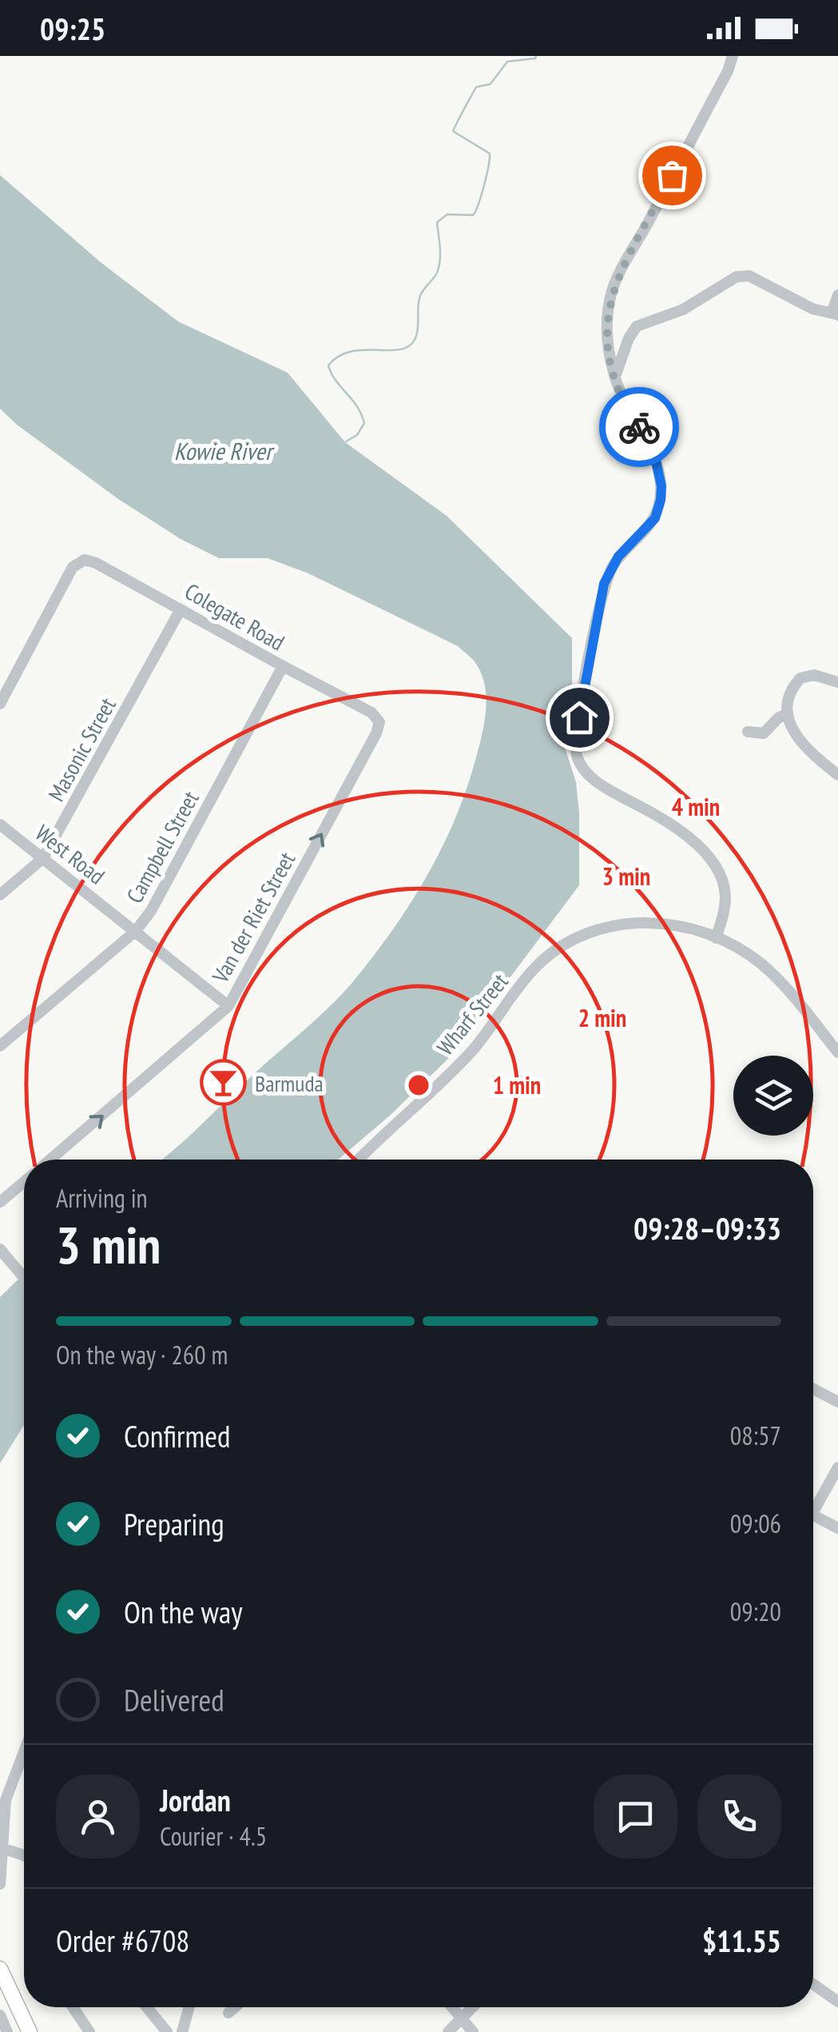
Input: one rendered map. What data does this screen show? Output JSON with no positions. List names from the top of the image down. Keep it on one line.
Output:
{"streets":{"street":["Colegate Road","Masonic Street","Campbell Street","West Road","Van der Riet Street","Wharf Street"]},"crossings":[["Colegate Road","Masonic Street"],["Colegate Road","Campbell Street"],["Colegate Road","Van der Riet Street"],["Masonic Street","West Road"],["Campbell Street","West Road"],["West Road","Van der Riet Street"]],"one_way":["Van der Riet Street"],"water":["Kowie River"],"places":{"bar":["Barmuda"]},"page":{"status":"09:25","heading":["3 min","Arriving in","09:28–09:33"],"panel":["Jordan","Courier · 4.5","Order #6708","$11.55"],"bar":"On the way · 260 m","list":[["Confirmed","08:57"],["Preparing","09:06"],["On the way","09:20"],"Delivered"]},"rings":["4 min","3 min","2 min","1 min"]}
